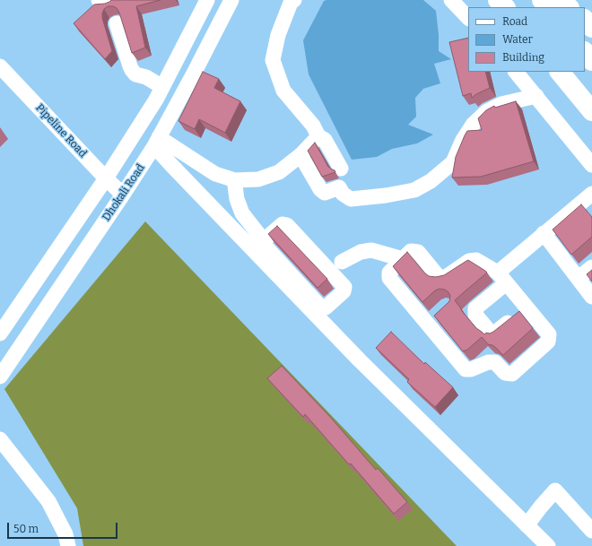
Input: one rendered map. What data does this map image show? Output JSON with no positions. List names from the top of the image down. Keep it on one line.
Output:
{"streets":{"street":["Pipeline Road","Dhokali Road"]},"crossings":[["Pipeline Road","Dhokali Road"]],"legend":["Road","Water","Building"],"scale_bar":"50 m"}
